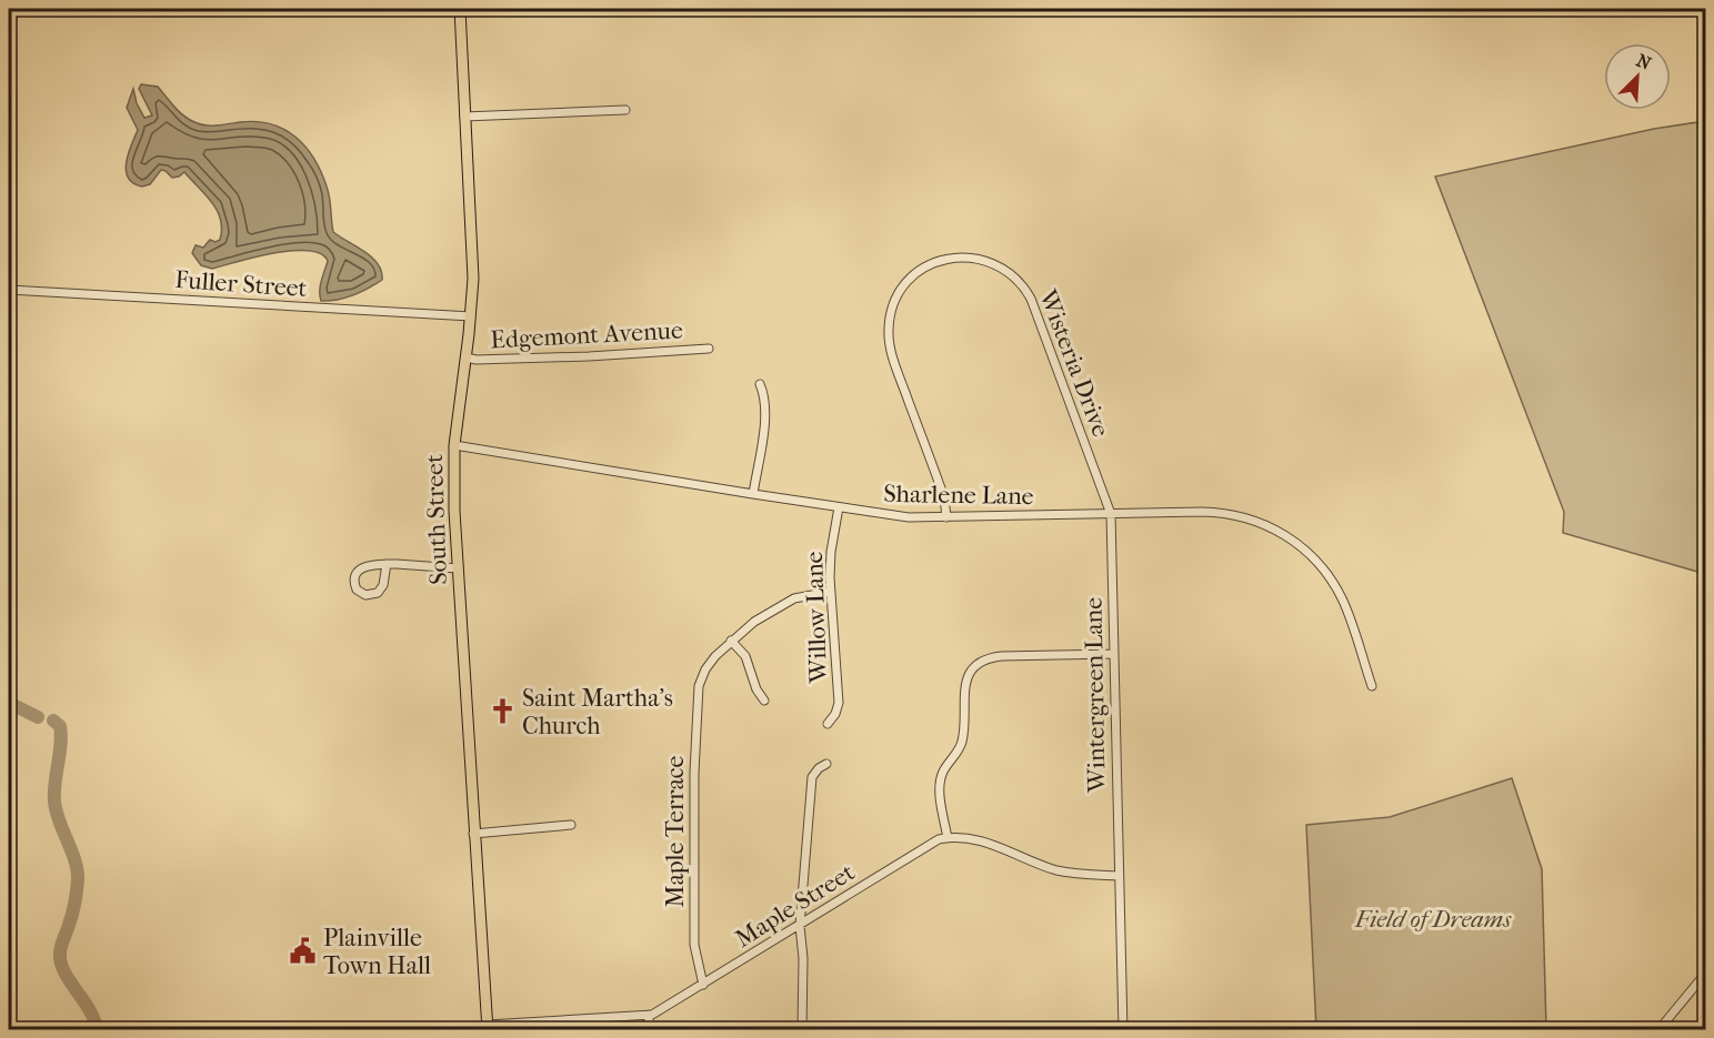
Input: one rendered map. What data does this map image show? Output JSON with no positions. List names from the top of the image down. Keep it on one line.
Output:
{"streets":{"main road":["South Street"],"street":["Fuller Street","Edgemont Avenue","Wisteria Drive","Sharlene Lane","Willow Lane","Wintergreen Lane","Maple Terrace","Maple Street"]},"crossings":[["Fuller Street","South Street"],["Edgemont Avenue","South Street"],["Wisteria Drive","Sharlene Lane"],["Wisteria Drive","Wintergreen Lane"],["Sharlene Lane","South Street"],["Sharlene Lane","Willow Lane"],["Sharlene Lane","Wintergreen Lane"],["South Street","Maple Street"],["Willow Lane","Maple Terrace"],["Maple Terrace","Maple Street"]],"parks":["Field of Dreams"],"places":{"church":["Saint Martha's Church"],"public building":["Plainville Town Hall"]},"north":"top right"}
